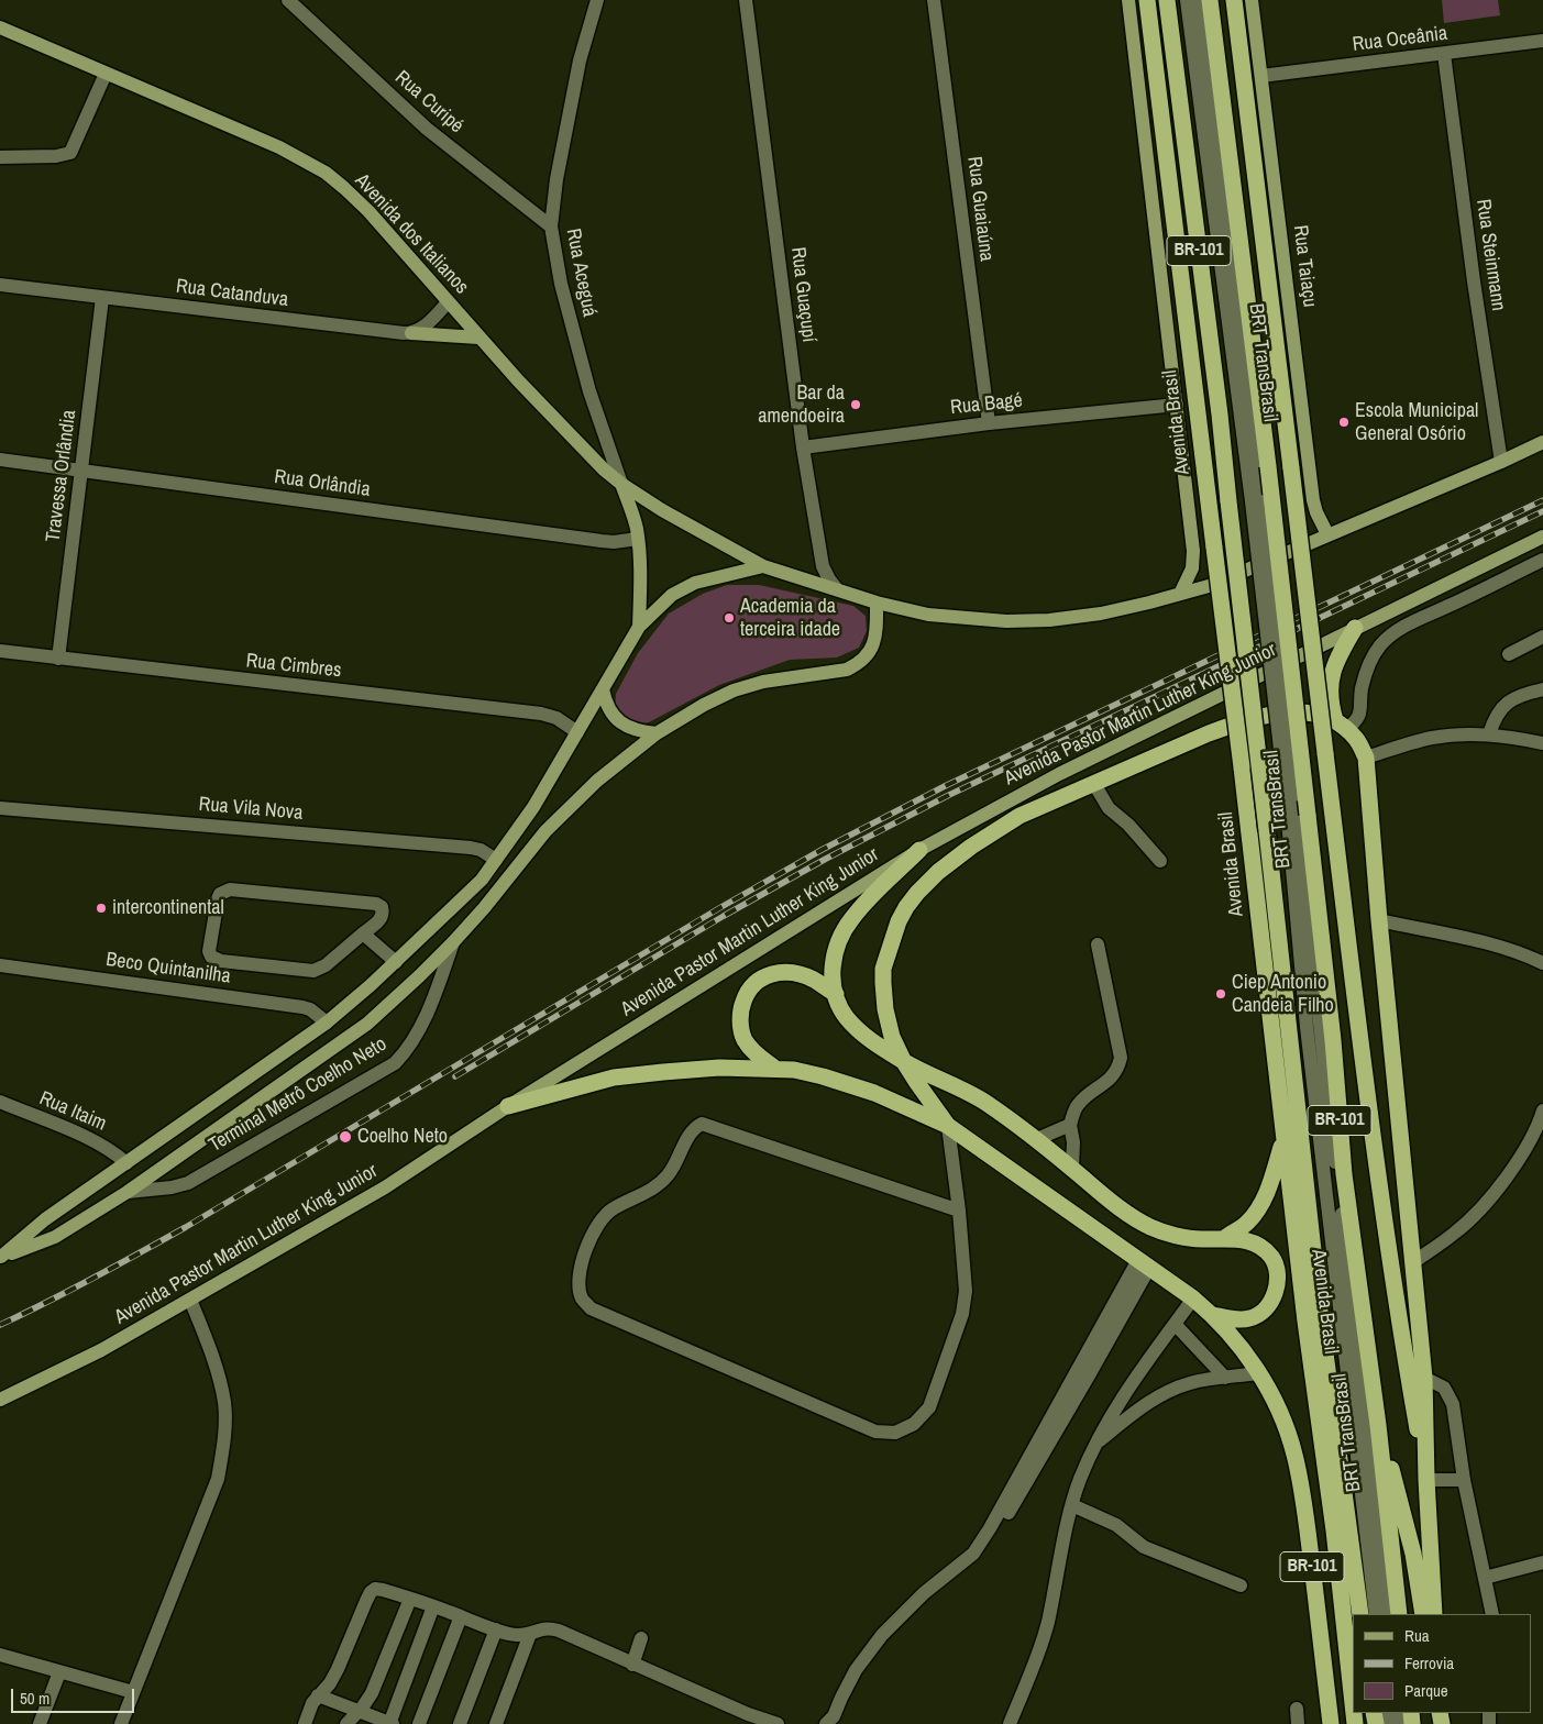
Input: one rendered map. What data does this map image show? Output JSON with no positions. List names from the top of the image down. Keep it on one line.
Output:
{"streets":{"highway":["BR-101","Avenida Brasil"],"main road":["Avenida dos Italianos","Rua Taiaçu","Avenida Pastor Martin Luther King Junior"],"street":["Rua Oceânia","Rua Curipé","Rua Guaiaúna","Rua Steinmann","Rua Aceguá","Rua Catanduva","Rua Guaçupí","BRT TransBrasil","Rua Bagé","Travessa Orlândia","Rua Orlândia","Rua Cimbres","Rua Vila Nova","Beco Quintanilha","Terminal Metrô Coelho Neto","Rua Itaim"]},"crossings":[["Rua Oceânia","Rua Steinmann"],["Rua Oceânia","Rua Taiaçu"],["Rua Curipé","Rua Aceguá"],["Rua Guaiaúna","Rua Bagé"],["Avenida dos Italianos","Rua Aceguá"],["Avenida dos Italianos","Rua Orlândia"],["Rua Catanduva","Travessa Orlândia"],["Rua Guaçupí","Rua Bagé"],["Rua Bagé","Avenida Brasil"],["Travessa Orlândia","Rua Orlândia"],["Travessa Orlândia","Rua Cimbres"]],"places":["Bar da amendoeira","Escola Municipal General Osório","Academia da terceira idade","intercontinental","Ciep Antonio Candeia Filho","Coelho Neto"],"legend":["Rua","Ferrovia","Parque"],"scale_bar":"50 m"}
